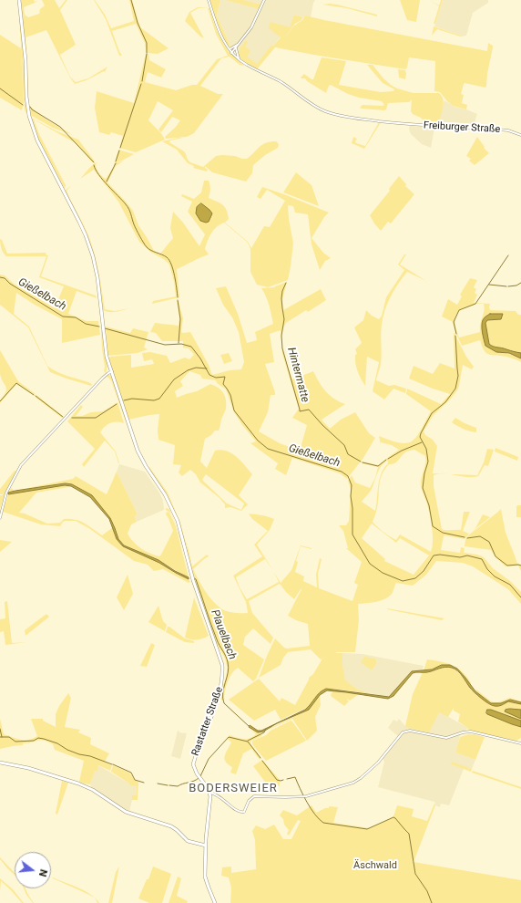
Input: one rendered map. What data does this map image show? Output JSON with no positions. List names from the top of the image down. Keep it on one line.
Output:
{"streets":{"main road":["Rastatter Straße"],"street":["Freiburger Straße"]},"districts":["BODERSWEIER"],"water":["Gießelbach","Hintermatte","Plauelbach"],"parks":["Äschwald"],"north":"right"}
